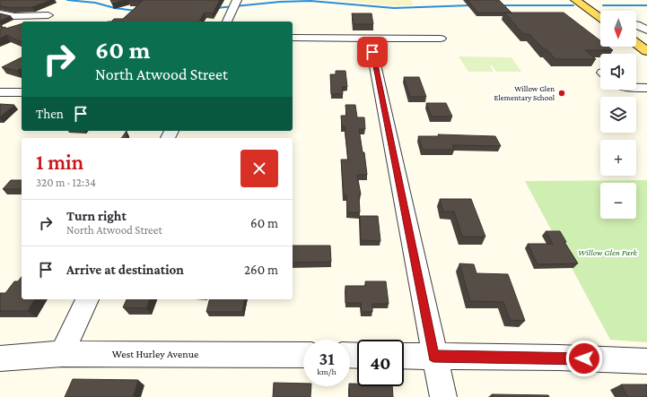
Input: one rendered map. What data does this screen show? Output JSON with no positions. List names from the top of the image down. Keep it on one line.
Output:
{"streets":{"street":["West Hurley Avenue"]},"parks":["Willow Glen Park"],"places":["Willow Glen Elementary School"],"north":"bottom","page":{"map_buttons":["+","−"],"turn":["60 m","North Atwood Street"],"then":"Then","heading":["1 min","320 m · 12:34"],"list":[{"name":"Turn right","note":"North Atwood Street","value":"60 m"},{"name":"Arrive at destination","value":"260 m"}],"speed":"31 km/h","limit":"40"}}
